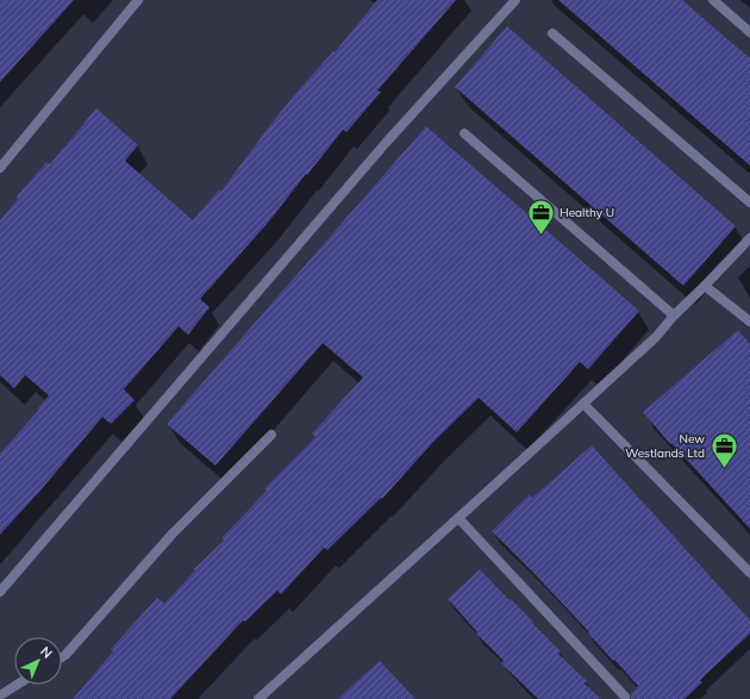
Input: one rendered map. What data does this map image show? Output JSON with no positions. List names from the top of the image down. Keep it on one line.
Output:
{"places":{"office":["Healthy U","New Westlands Ltd"]},"north":"top right"}
